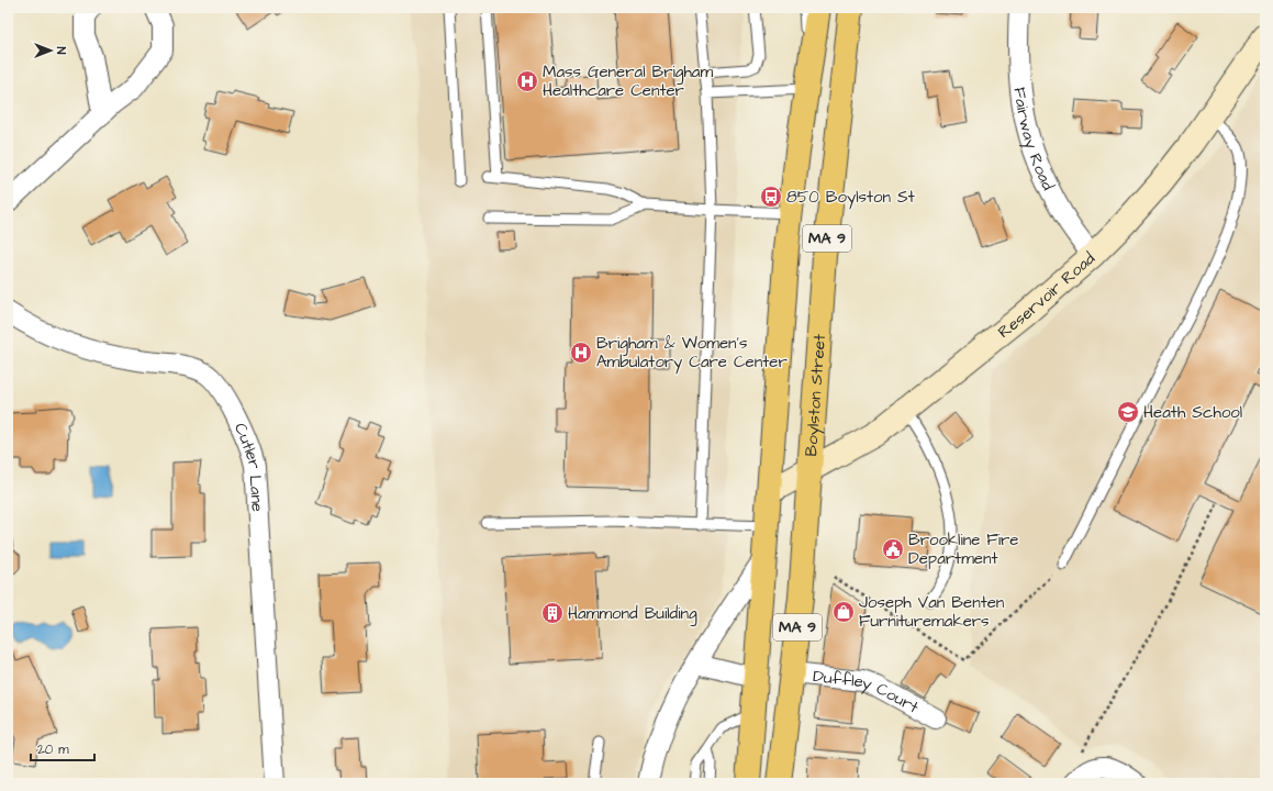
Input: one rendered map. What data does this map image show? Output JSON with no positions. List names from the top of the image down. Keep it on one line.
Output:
{"streets":{"highway":["MA 9","Boylston Street"],"street":["Fairway Road","Reservoir Road","Cutler Lane","Duffley Court"]},"crossings":[["Fairway Road","Reservoir Road"],["MA 9","Reservoir Road"],["Reservoir Road","Boylston Street"],["Boylston Street","Duffley Court"]],"places":{"hospital":["Mass General Brigham Healthcare Center","Brigham & Women's Ambulatory Care Center"],"bus stop":["850 Boylston St"],"school or university":["Heath School"],"public building":["Brookline Fire Department"],"shop":["Joseph Van Benten Furnituremakers"],"building":["Hammond Building"]},"scale_bar":"20 m","north":"right"}
